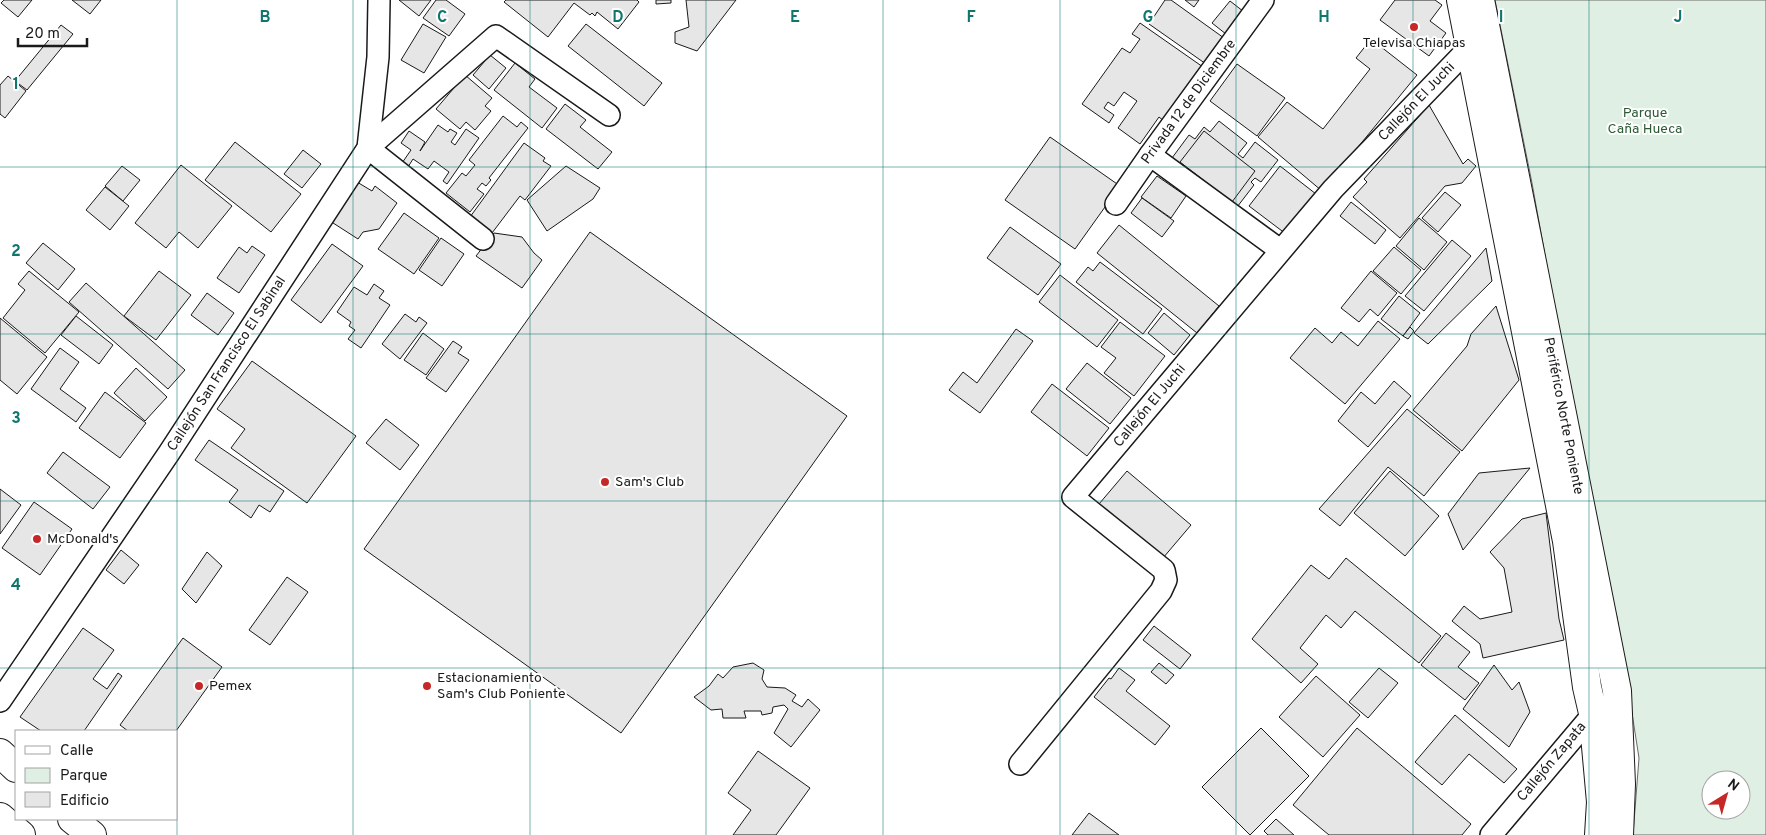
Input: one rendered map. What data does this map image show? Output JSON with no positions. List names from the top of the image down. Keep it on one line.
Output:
{"streets":{"main road":["Periférico Norte Poniente"],"street":["Privada 12 de Diciembre","Callejón El Juchi","Callejón San Francisco El Sabinal","Callejón Zapata"]},"crossings":[["Callejón El Juchi","Periférico Norte Poniente"],["Periférico Norte Poniente","Callejón Zapata"]],"parks":["Parque Caña Hueca"],"places":["Televisa Chiapas","Sam's Club","McDonald's","Pemex","Estacionamiento Sam's Club Poniente"],"legend":["Calle","Parque","Edificio"],"scale_bar":"20 m","north":"top right","grid":{"columns":["B","C","D","E","F","G","H","I","J"],"rows":["1","2","3","4"]}}
